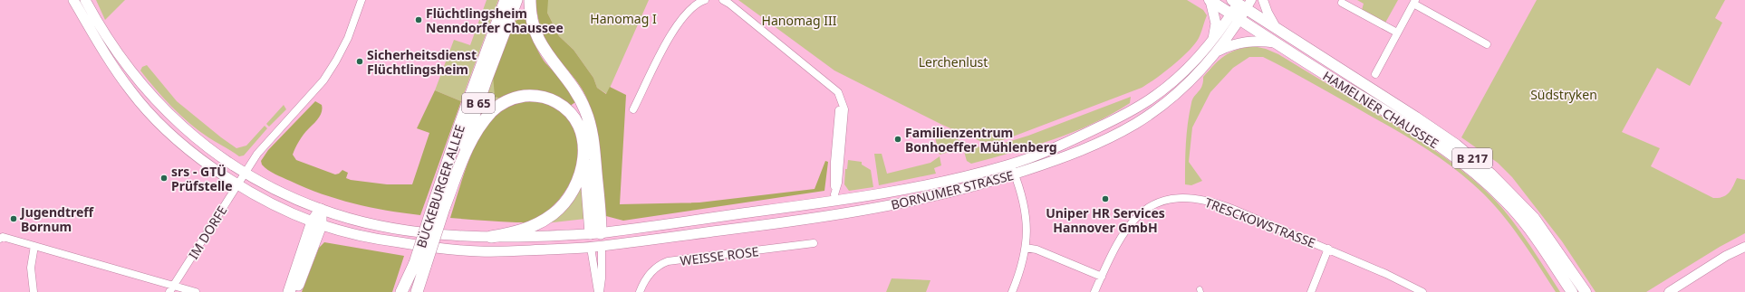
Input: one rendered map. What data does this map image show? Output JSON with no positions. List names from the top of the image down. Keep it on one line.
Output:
{"streets":{"highway":["B 65","BÜCKEBURGER ALLEE"],"main road":["HAMELNER CHAUSSEE","B 217","BORNUMER STRASSE"],"street":["TRESCKOWSTRASSE","IM DORFE","WEISSE ROSE"]},"crossings":[["HAMELNER CHAUSSEE","BORNUMER STRASSE"],["BORNUMER STRASSE","IM DORFE"]],"parks":["Hanomag I","Hanomag III","Lerchenlust","Südstryken"],"places":["Flüchtlingsheim Nenndorfer Chaussee","Sicherheitsdienst Flüchtlingsheim","Familienzentrum Bonhoeffer Mühlenberg","srs - GTÜ Prüfstelle","Uniper HR Services Hannover GmbH","Jugendtreff Bornum"]}
